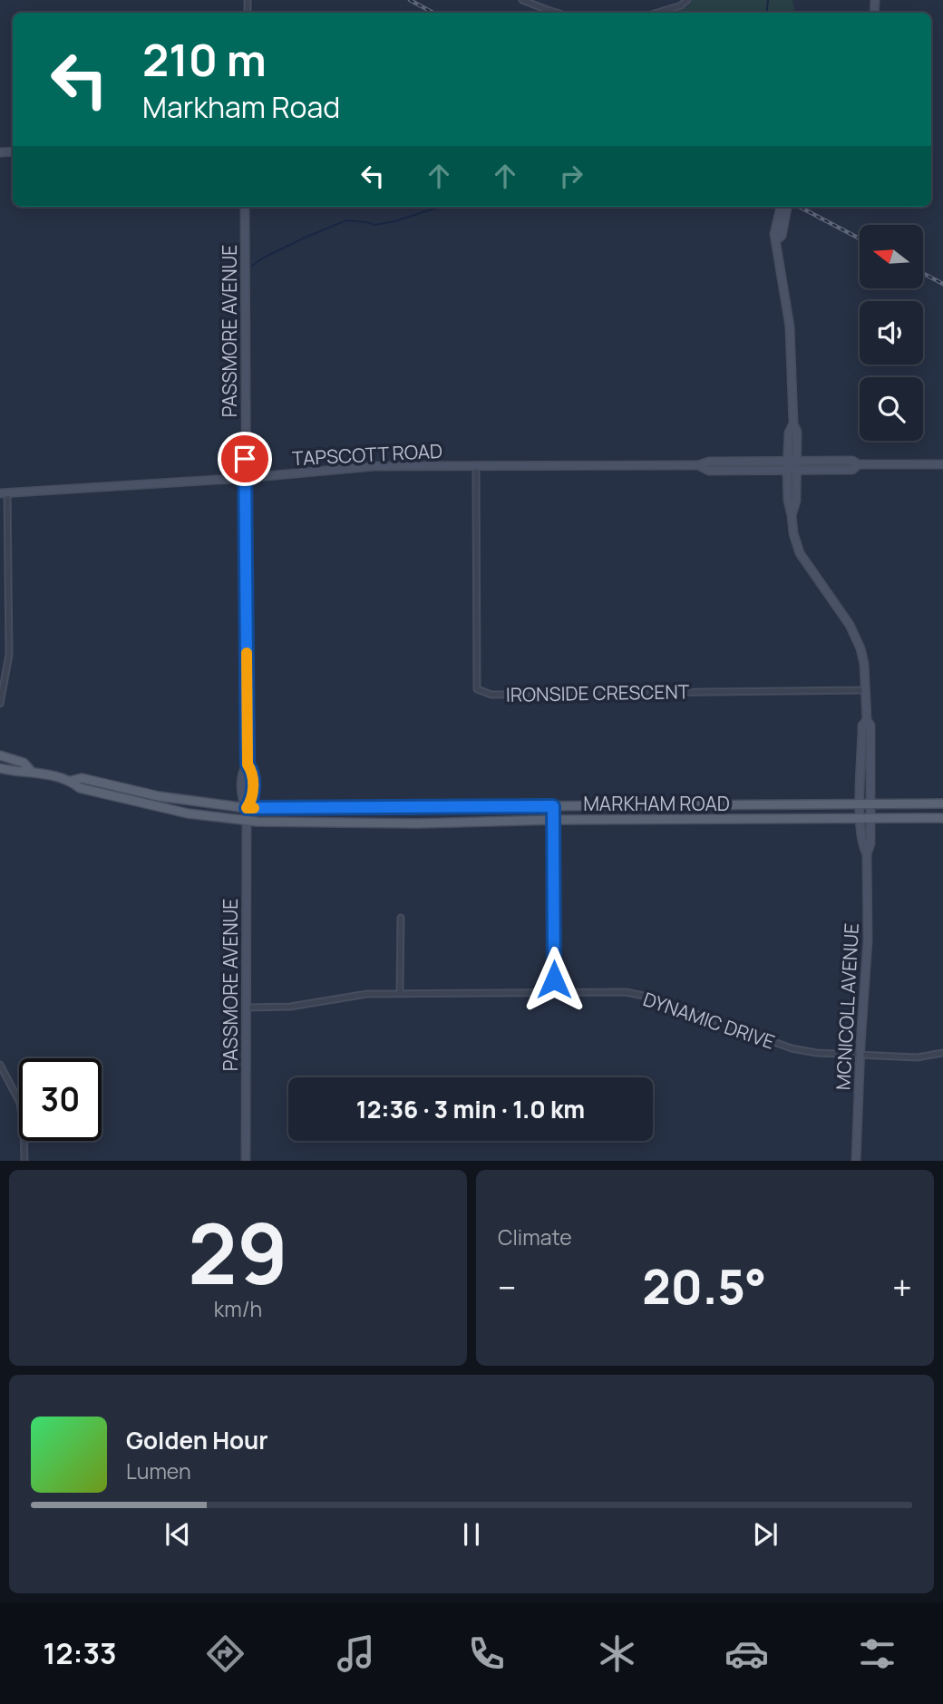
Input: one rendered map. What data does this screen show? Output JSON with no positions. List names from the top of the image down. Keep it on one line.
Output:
{"streets":{"main road":["MARKHAM ROAD"],"street":["PASSMORE AVENUE","TAPSCOTT ROAD","IRONSIDE CRESCENT","MCNICOLL AVENUE","DYNAMIC DRIVE"]},"crossings":[["PASSMORE AVENUE","TAPSCOTT ROAD"],["PASSMORE AVENUE","MARKHAM ROAD"],["PASSMORE AVENUE","DYNAMIC DRIVE"],["TAPSCOTT ROAD","IRONSIDE CRESCENT"],["TAPSCOTT ROAD","MCNICOLL AVENUE"],["IRONSIDE CRESCENT","MCNICOLL AVENUE"],["MARKHAM ROAD","MCNICOLL AVENUE"],["MCNICOLL AVENUE","DYNAMIC DRIVE"]],"north":"left","page":{"turn":["210 m","Markham Road"],"limit":"30","trip":"12:36 · 3 min · 1.0 km","tile":[["29","km/h"],"Climate"],"heat":["−","20.5°","+"],"song":["Golden Hour","Lumen"],"tabs":"12:33"}}
